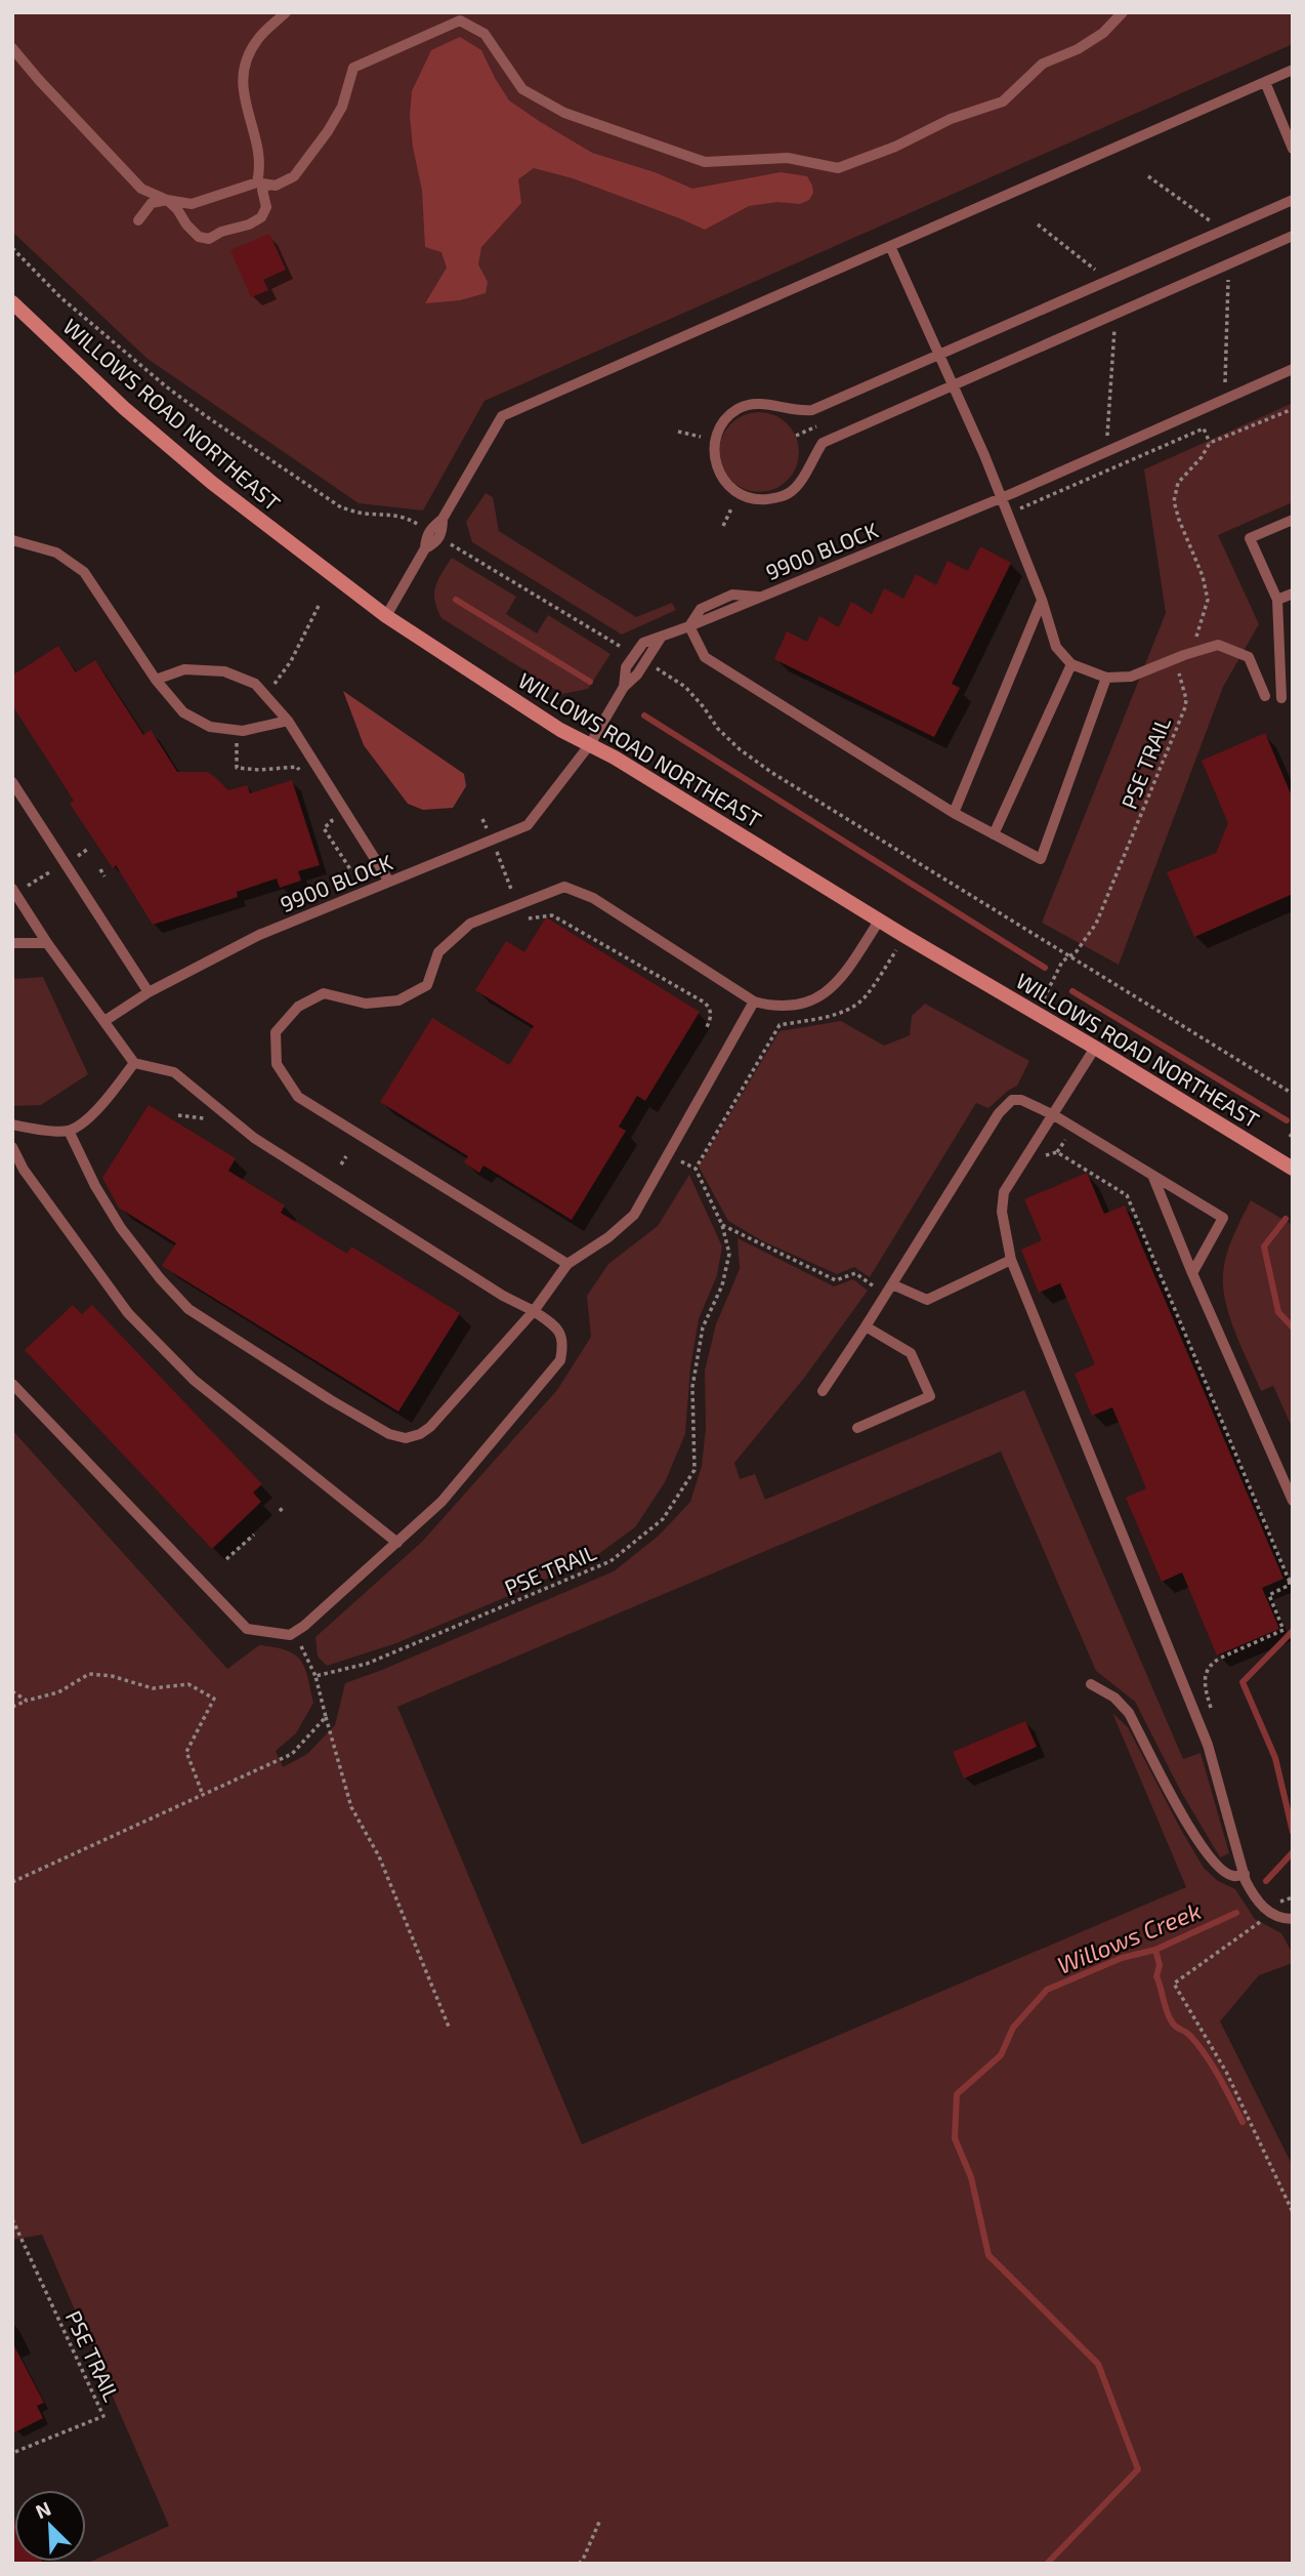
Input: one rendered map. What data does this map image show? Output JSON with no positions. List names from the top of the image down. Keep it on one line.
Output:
{"streets":{"main road":["WILLOWS ROAD NORTHEAST"],"lane":["9900 BLOCK"],"path":["PSE TRAIL"]},"crossings":[["WILLOWS ROAD NORTHEAST","9900 BLOCK"],["WILLOWS ROAD NORTHEAST","PSE TRAIL"]],"water":["Willows Creek"],"north":"top left"}
